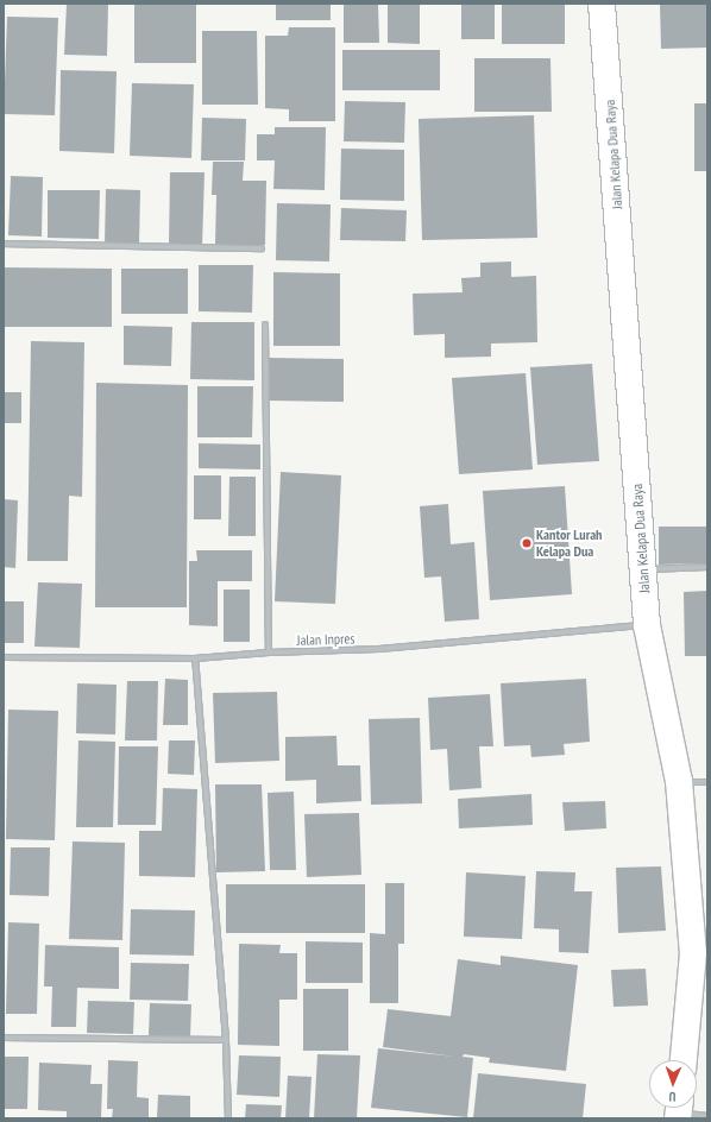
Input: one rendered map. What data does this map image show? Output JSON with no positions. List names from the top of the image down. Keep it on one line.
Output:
{"streets":{"street":["Jalan Kelapa Dua Raya","Jalan Inpres"]},"crossings":[["Jalan Kelapa Dua Raya","Jalan Inpres"]],"places":["Kantor Lurah Kelapa Dua"],"north":"bottom"}
